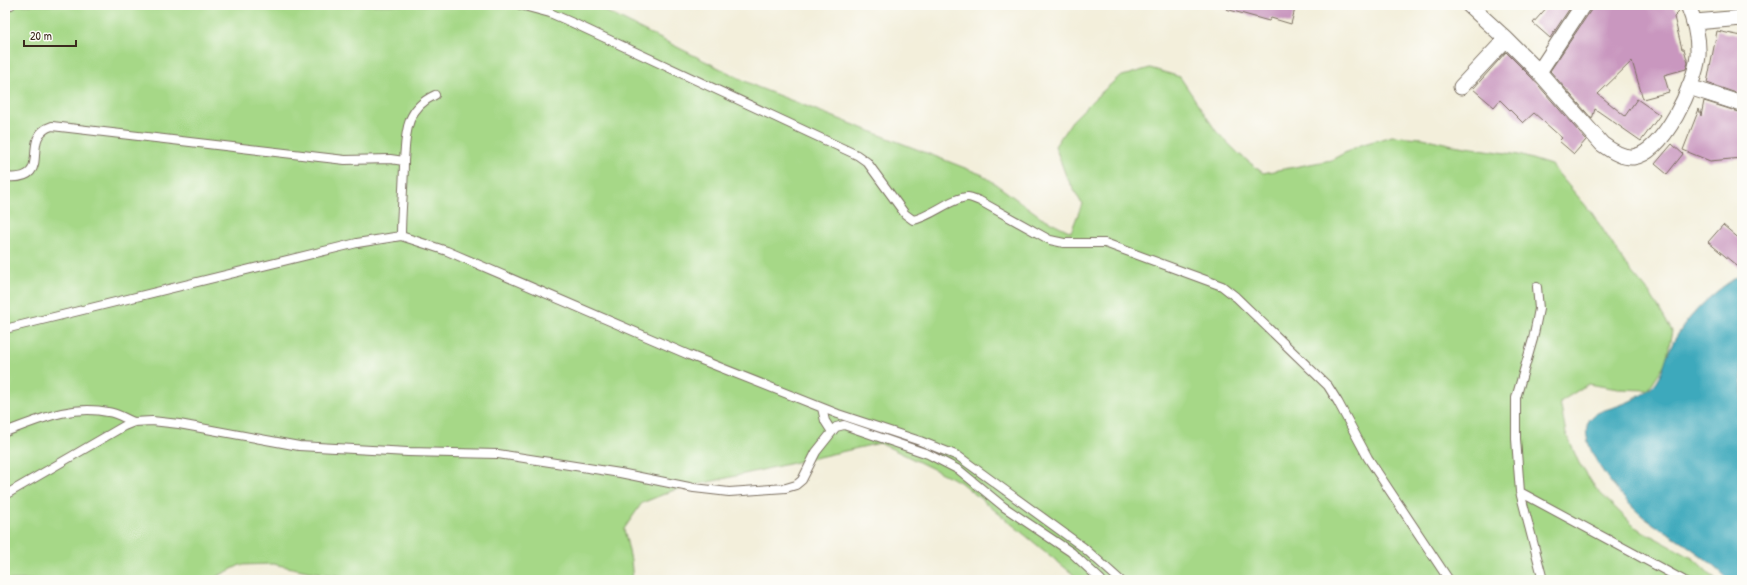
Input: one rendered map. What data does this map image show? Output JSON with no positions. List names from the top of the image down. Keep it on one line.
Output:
{"scale_bar":"20 m"}
